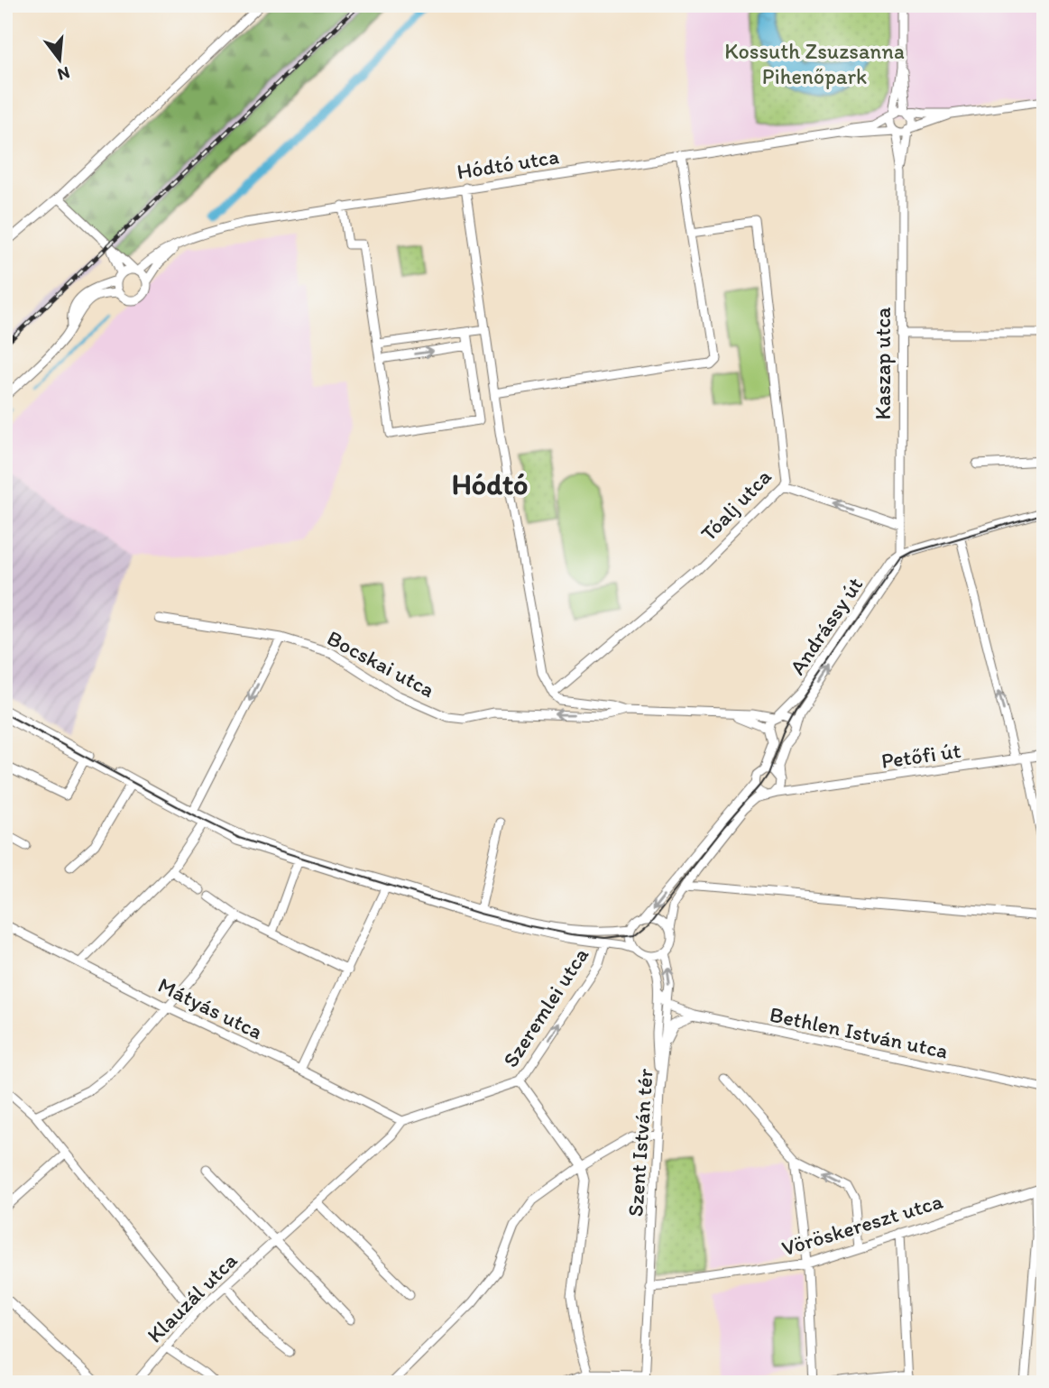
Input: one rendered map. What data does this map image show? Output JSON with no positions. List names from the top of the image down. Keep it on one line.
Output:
{"streets":{"street":["Hódtó utca","Kaszap utca","Tóalj utca","Andrássy út","Bocskai utca","Petőfi út","Szeremlei utca","Mátyás utca","Bethlen István utca","Szent István tér","Vöröskereszt utca","Klauzál utca"]},"crossings":[["Hódtó utca","Kaszap utca"],["Kaszap utca","Andrássy út"],["Tóalj utca","Bocskai utca"],["Andrássy út","Bocskai utca"],["Szeremlei utca","Mátyás utca"],["Szeremlei utca","Klauzál utca"],["Mátyás utca","Klauzál utca"],["Bethlen István utca","Szent István tér"],["Szent István tér","Vöröskereszt utca"]],"one_way":["Bocskai utca","Szeremlei utca"],"districts":["Hódtó"],"parks":["Kossuth Zsuzsanna Pihenőpark"],"north":"bottom"}
